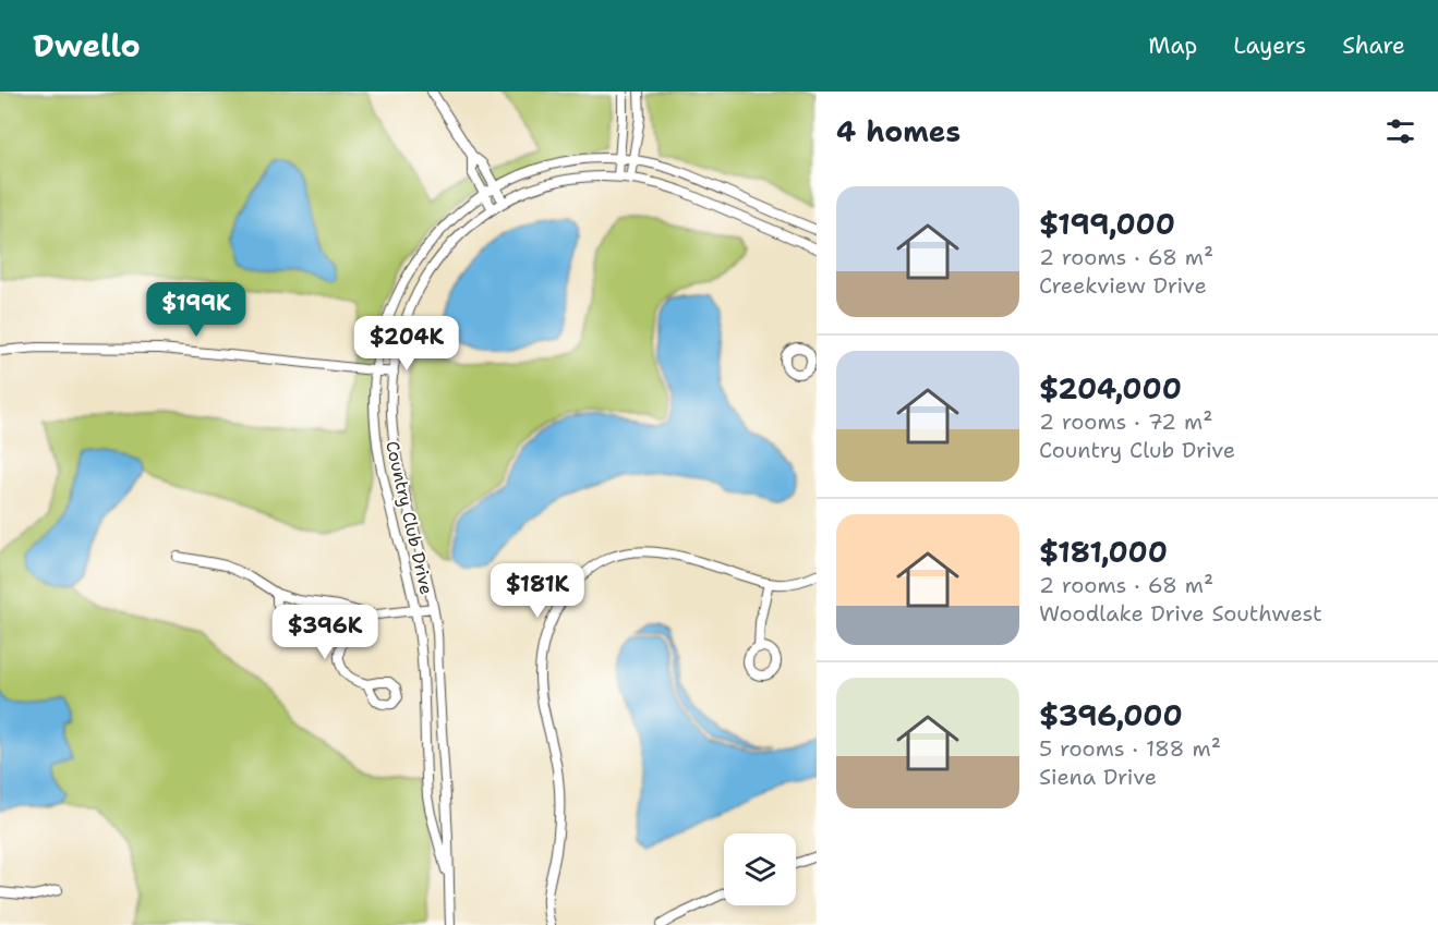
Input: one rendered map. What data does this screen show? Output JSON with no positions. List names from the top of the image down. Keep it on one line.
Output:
{"streets":{"street":["Country Club Drive"]},"page":{"header":"Dwello","nav":["Map","Layers","Share"],"heading":"4 homes","list":[{"name":"$199,000","note":"2 rooms · 68 m² · Creekview Drive"},{"name":"$204,000","note":"2 rooms · 72 m² · Country Club Drive"},{"name":"$181,000","note":"2 rooms · 68 m² · Woodlake Drive Southwest"},{"name":"$396,000","note":"5 rooms · 188 m² · Siena Drive"}],"price":["$199K","$204K","$181K","$396K"]}}
